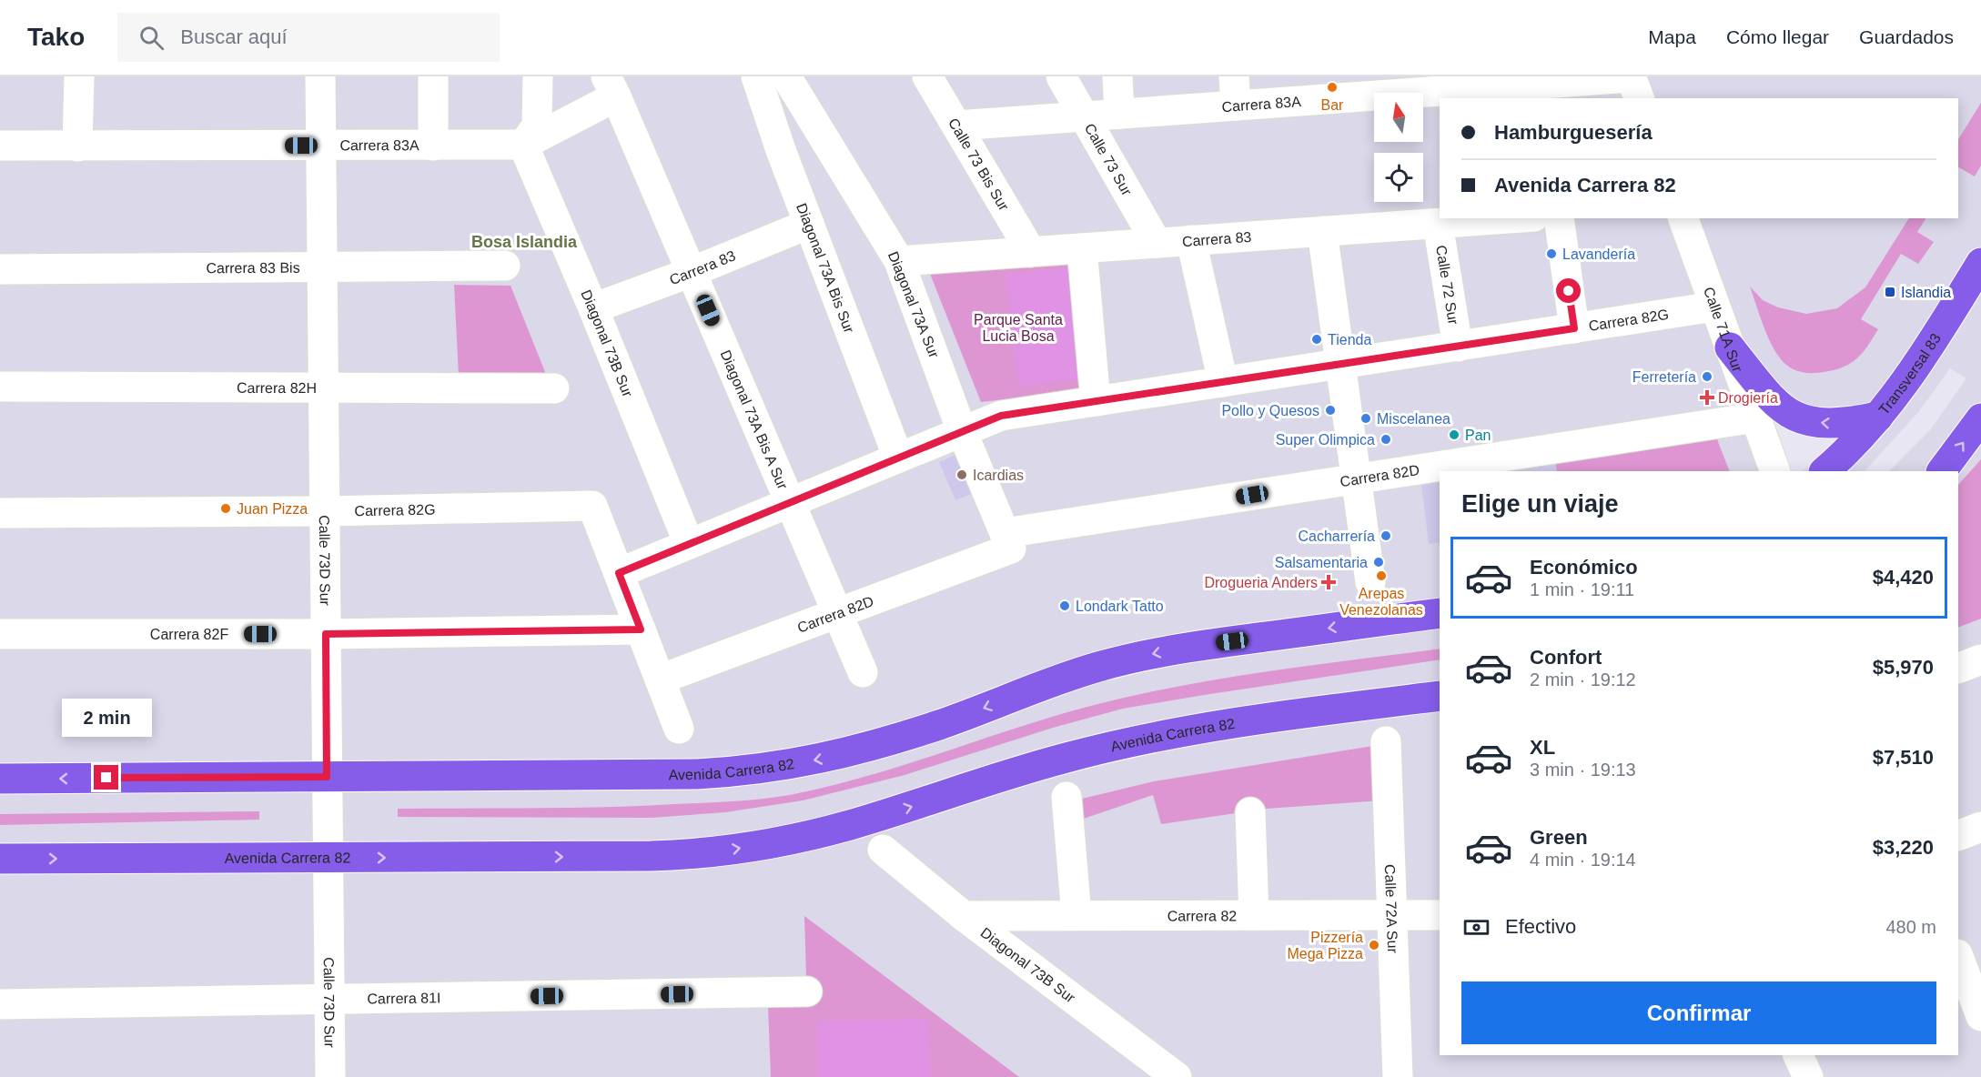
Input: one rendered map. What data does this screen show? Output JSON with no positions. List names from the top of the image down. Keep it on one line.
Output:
{"streets":{"main road":["Transversal 83","Avenida Carrera 82"],"street":["Carrera 83A","Calle 73 Sur","Calle 73 Bis Sur","Carrera 83","Carrera 83 Bis","Diagonal 73A Bis Sur","Calle 72 Sur","Diagonal 73A Sur","Carrera 82G","Calle 71A Sur","Diagonal 73B Sur","Carrera 82H","Diagonal 73A Bis A Sur","Carrera 82D","Calle 73D Sur","Carrera 82F","Calle 72A Sur","Carrera 82","Carrera 81I"]},"crossings":[["Carrera 83A","Calle 73 Sur"],["Carrera 83A","Calle 73 Bis Sur"],["Carrera 83A","Diagonal 73B Sur"],["Carrera 83A","Diagonal 73A Bis A Sur"],["Carrera 83A","Calle 73D Sur"],["Calle 73 Sur","Carrera 83"],["Calle 73 Bis Sur","Carrera 83"],["Carrera 83","Diagonal 73A Bis Sur"],["Carrera 83","Calle 72 Sur"],["Carrera 83","Diagonal 73A Sur"],["Carrera 83","Diagonal 73B Sur"],["Carrera 83","Diagonal 73A Bis A Sur"],["Carrera 83 Bis","Calle 73D Sur"],["Diagonal 73A Bis Sur","Carrera 82G"],["Calle 72 Sur","Carrera 82G"],["Diagonal 73A Sur","Carrera 82G"],["Diagonal 73A Sur","Carrera 82D"],["Carrera 82G","Calle 71A Sur"],["Carrera 82G","Diagonal 73B Sur"],["Carrera 82G","Diagonal 73A Bis A Sur"],["Carrera 82G","Calle 73D Sur"],["Calle 71A Sur","Carrera 82D"],["Diagonal 73B Sur","Carrera 82"],["Carrera 82H","Calle 73D Sur"],["Diagonal 73A Bis A Sur","Carrera 82D"],["Calle 73D Sur","Carrera 82F"],["Calle 73D Sur","Avenida Carrera 82"],["Calle 73D Sur","Carrera 81I"],["Calle 72A Sur","Carrera 82"]],"districts":["Bosa Islandia"],"parks":["Parque Santa Lucia Bosa"],"places":{"other":["Bar","Lavandería","Tienda","Ferretería","Pollo y Quesos","Miscelanea","Pan","Super Olimpica","Icardias","Juan Pizza","Cacharrería","Salsamentaria","Arepas Venezolanas","Londark Tatto","Pizzería Mega Pizza"],"transit":["Islandia"],"health":["Drogiería","Drogueria Anders"]},"north":"top","page":{"header":"Tako","search":"Buscar aquí","nav":["Mapa","Cómo llegar","Guardados"],"banner":["Hamburguesería","Avenida Carrera 82"],"heading":"Elige un viaje","list":[{"name":"Económico","note":"1 min · 19:11","value":"$4,420"},{"name":"Confort","note":"2 min · 19:12","value":"$5,970"},{"name":"XL","note":"3 min · 19:13","value":"$7,510"},{"name":"Green","note":"4 min · 19:14","value":"$3,220"}],"bubble":"2 min","pay":["Efectivo","480 m"],"buttons":"Confirmar"}}
